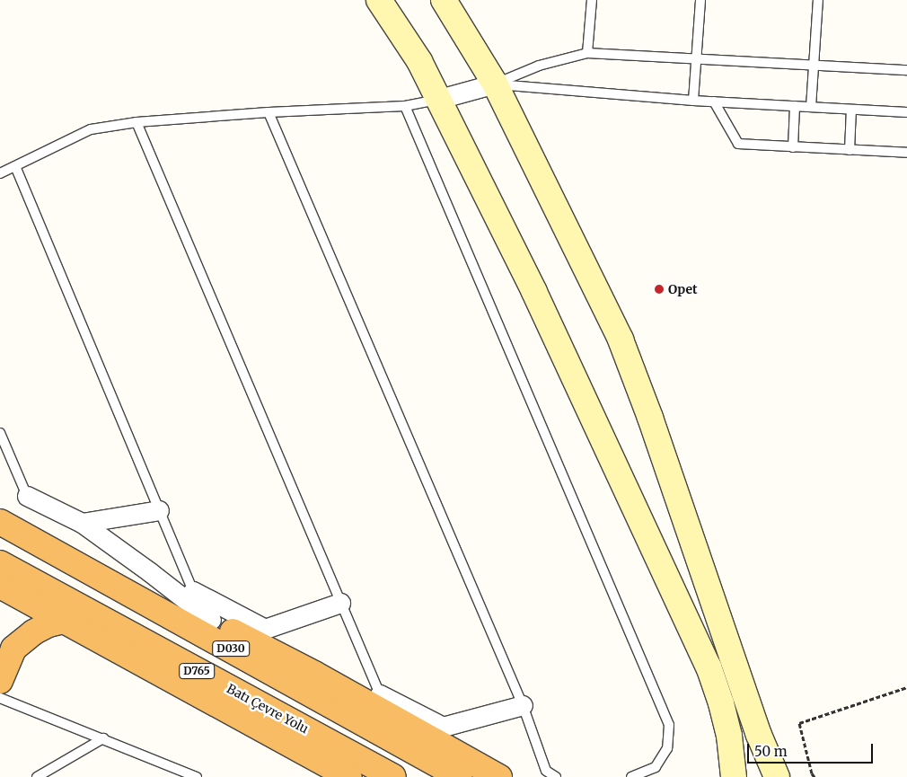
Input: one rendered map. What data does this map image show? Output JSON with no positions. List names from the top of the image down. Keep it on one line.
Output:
{"streets":{"highway":["D030","D765","Batı Çevre Yolu"]},"places":["Opet"],"scale_bar":"50 m"}
